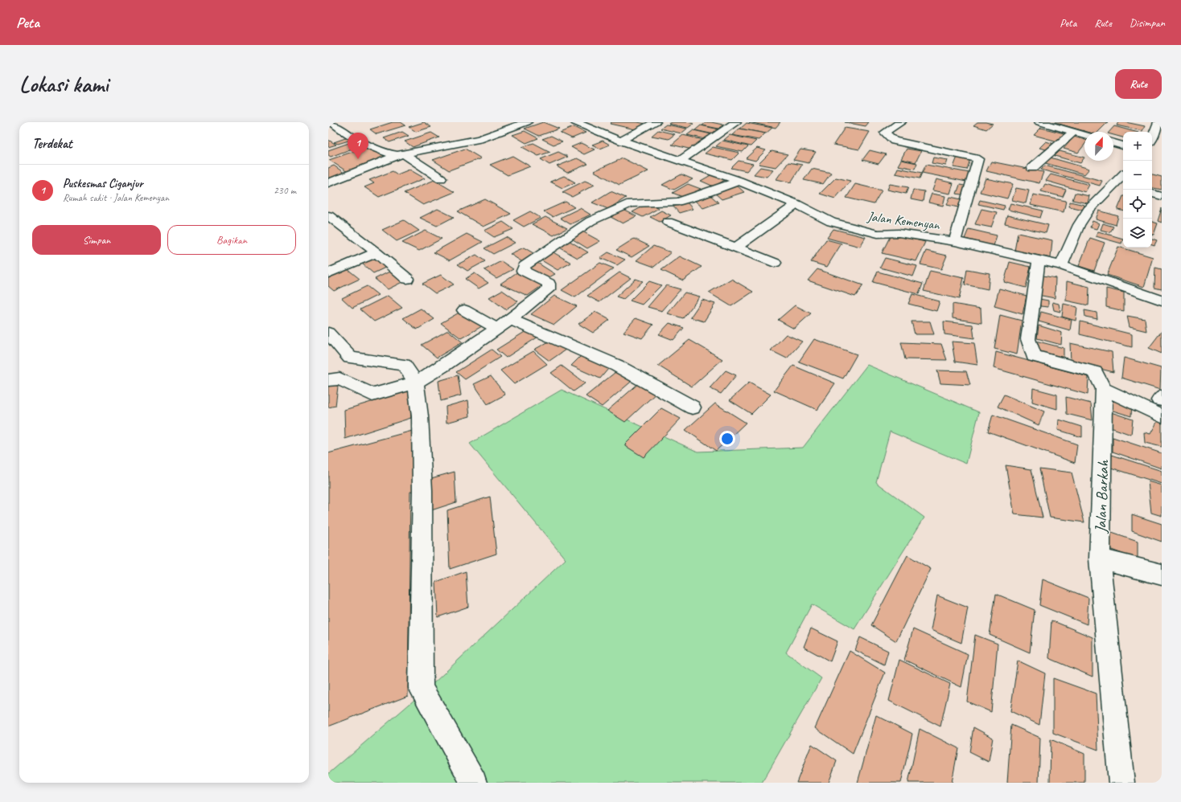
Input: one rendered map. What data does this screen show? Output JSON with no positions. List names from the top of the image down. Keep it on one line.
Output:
{"streets":{"street":["Jalan Kemenyan","Jalan Barkah"]},"crossings":[["Jalan Kemenyan","Jalan Barkah"]],"north":"top","page":{"header":"Peta","nav":["Peta","Rute","Disimpan"],"buttons":["Rute",["Simpan","Bagikan"]],"title":"Lokasi kami","heading":"Terdekat","map_buttons":["+","−"],"pins":"1","list":[{"mark":"1","name":"Puskesmas Ciganjur","note":"Rumah sakit · Jalan Kemenyan","value":"230 m"}]}}
